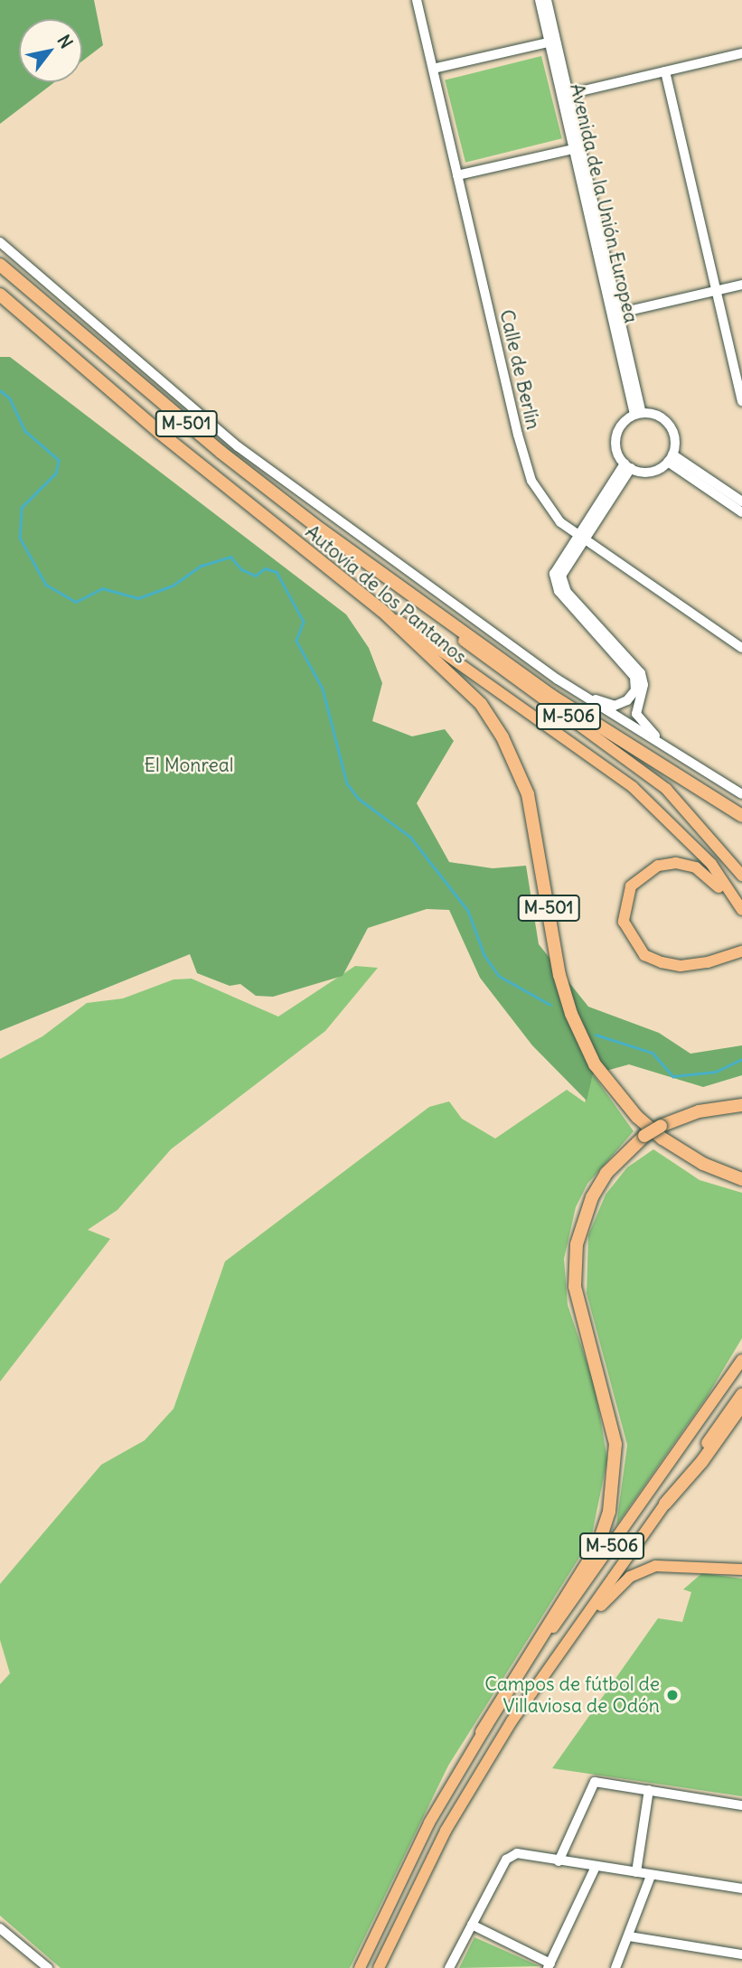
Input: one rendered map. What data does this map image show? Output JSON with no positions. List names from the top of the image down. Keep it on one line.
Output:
{"streets":{"highway":["M-501","Autovía de los Pantanos"],"main road":["M-506"],"street":["Avenida de la Unión Europea","Calle de Berlín"]},"crossings":[["Autovía de los Pantanos","M-506"]],"parks":["El Monreal"],"places":["Campos de fútbol de Villaviosa de Odón"],"north":"top right"}
